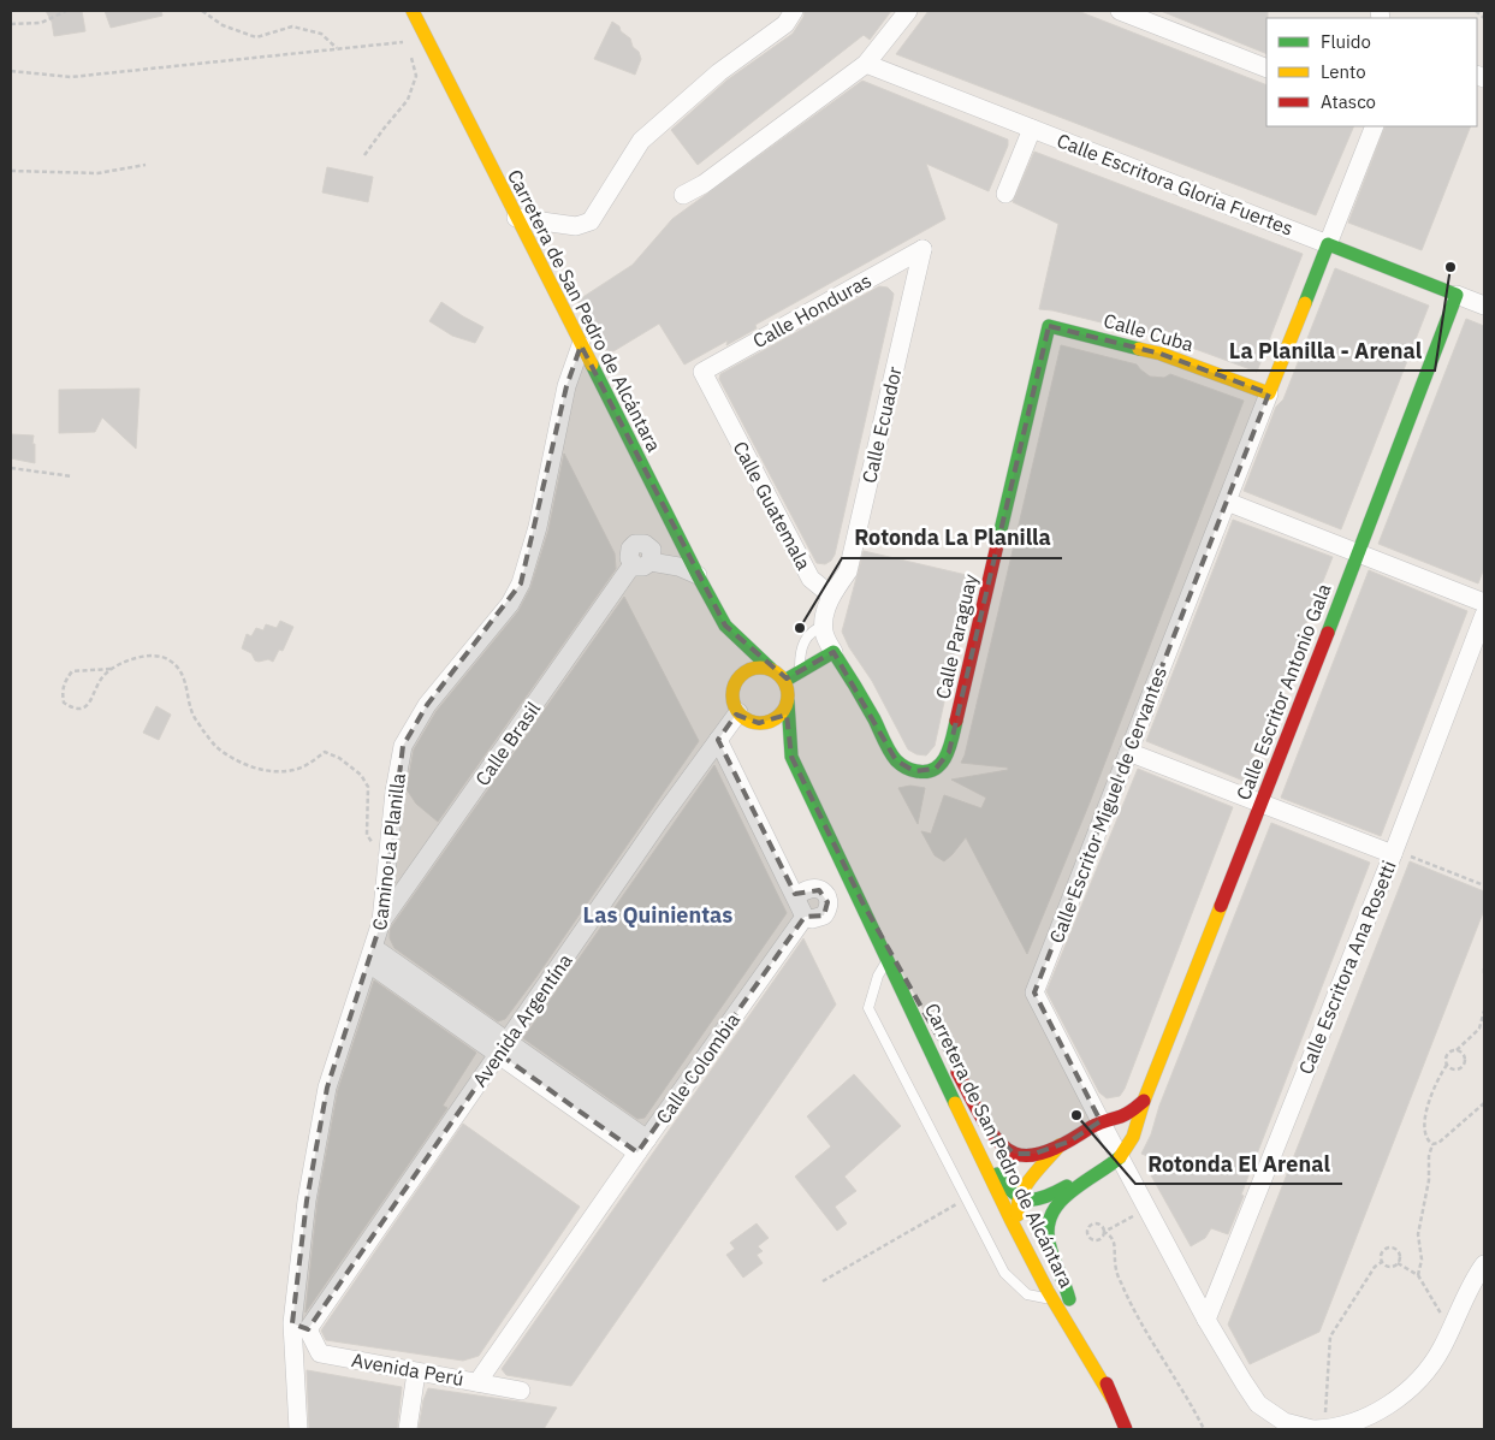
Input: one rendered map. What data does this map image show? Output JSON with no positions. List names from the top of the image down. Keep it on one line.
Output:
{"streets":{"main road":["Calle Escritora Gloria Fuertes","Carretera de San Pedro de Alcántara","Calle Cuba","Calle Paraguay","Calle Escritor Antonio Gala","Calle Escritor Miguel de Cervantes"],"street":["Calle Honduras","Calle Ecuador","Calle Guatemala","Calle Brasil","Camino La Planilla","Calle Escritora Ana Rosetti","Avenida Argentína","Calle Colombia","Avenida Perú"]},"crossings":[["Calle Escritora Gloria Fuertes","Calle Escritor Antonio Gala"],["Calle Escritora Gloria Fuertes","Calle Escritor Miguel de Cervantes"],["Carretera de San Pedro de Alcántara","Calle Brasil"],["Carretera de San Pedro de Alcántara","Camino La Planilla"],["Carretera de San Pedro de Alcántara","Avenida Argentína"],["Calle Honduras","Calle Ecuador"],["Calle Honduras","Calle Guatemala"],["Calle Cuba","Calle Paraguay"],["Calle Cuba","Calle Escritor Miguel de Cervantes"],["Calle Ecuador","Calle Guatemala"],["Calle Escritor Antonio Gala","Calle Escritor Miguel de Cervantes"],["Calle Brasil","Camino La Planilla"],["Calle Escritor Miguel de Cervantes","Calle Escritora Ana Rosetti"],["Camino La Planilla","Avenida Argentína"],["Camino La Planilla","Avenida Perú"],["Avenida Argentína","Avenida Perú"],["Calle Colombia","Avenida Perú"]],"districts":["Las Quinientas"],"places":["La Planilla - Arenal","Rotonda La Planilla","Rotonda El Arenal"],"legend":["Fluido","Lento","Atasco"]}
